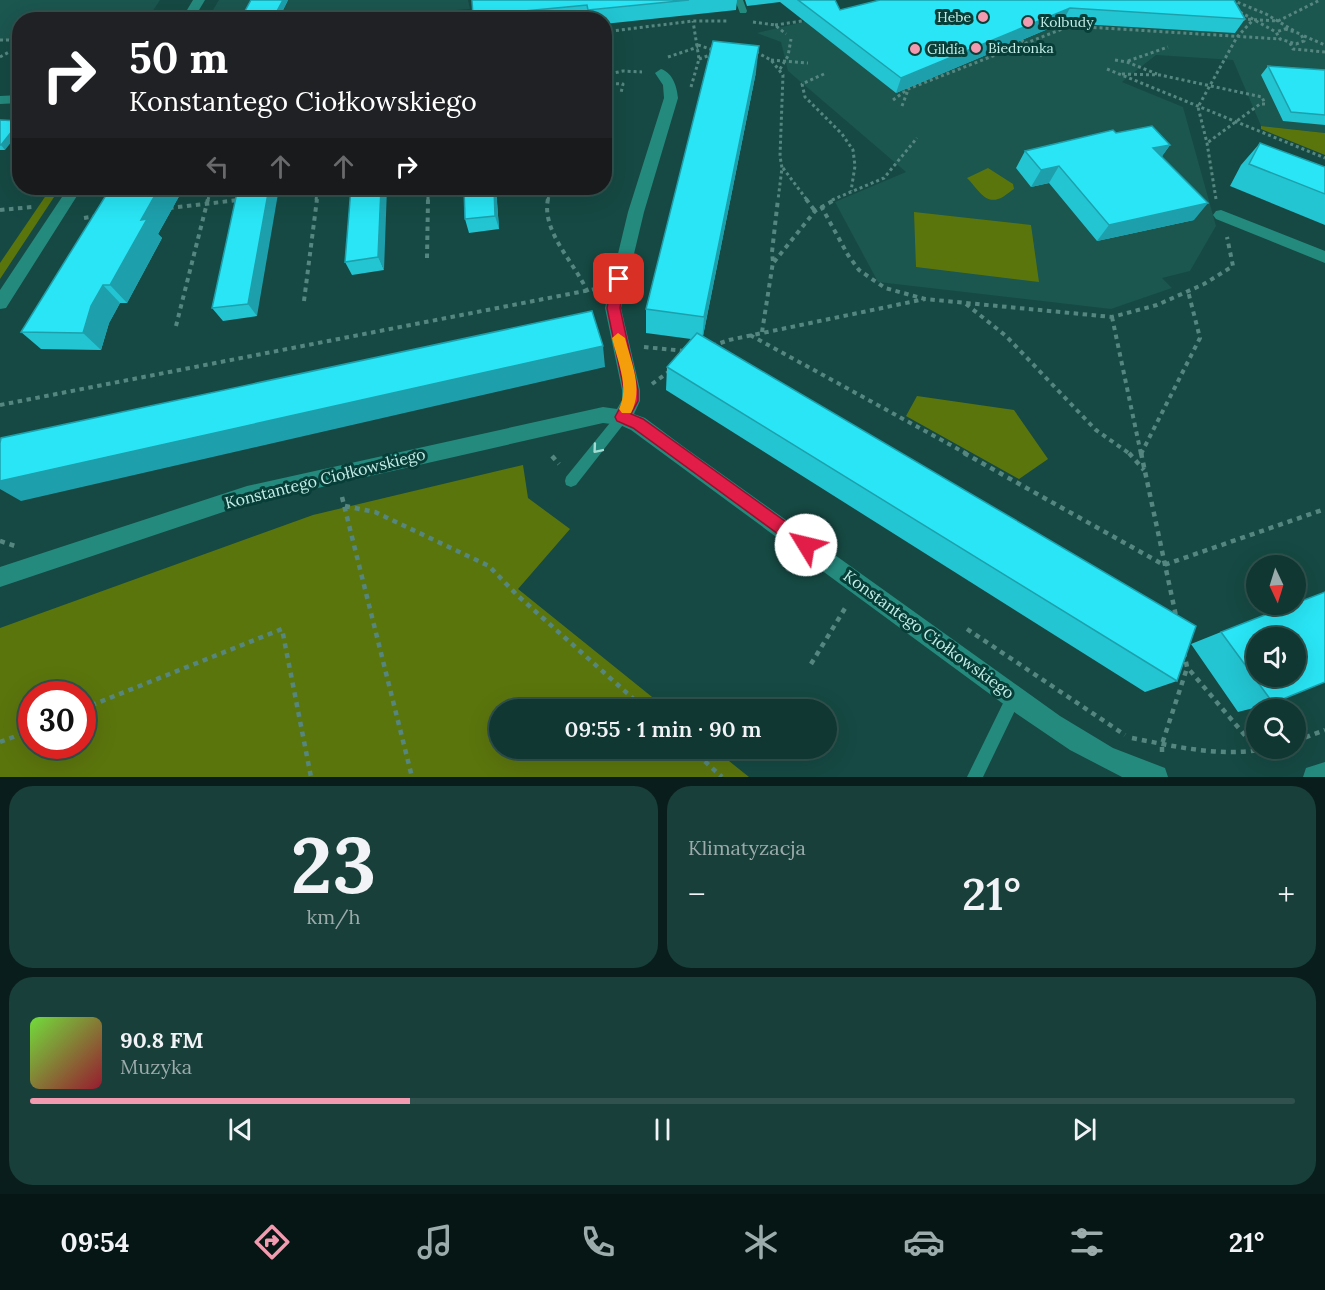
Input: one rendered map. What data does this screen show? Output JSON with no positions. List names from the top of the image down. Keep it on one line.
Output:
{"streets":{"street":["Konstantego Ciołkowskiego"]},"places":["Hebe","Kolbudy","Biedronka","Gildia"],"north":"bottom","page":{"turn":["50 m","Konstantego Ciołkowskiego"],"limit":"30","trip":"09:55 · 1 min · 90 m","tile":[["23","km/h"],"Klimatyzacja"],"heat":["−","21°","+"],"song":["90.8 FM","Muzyka"],"tabs":["09:54","21°"]}}
